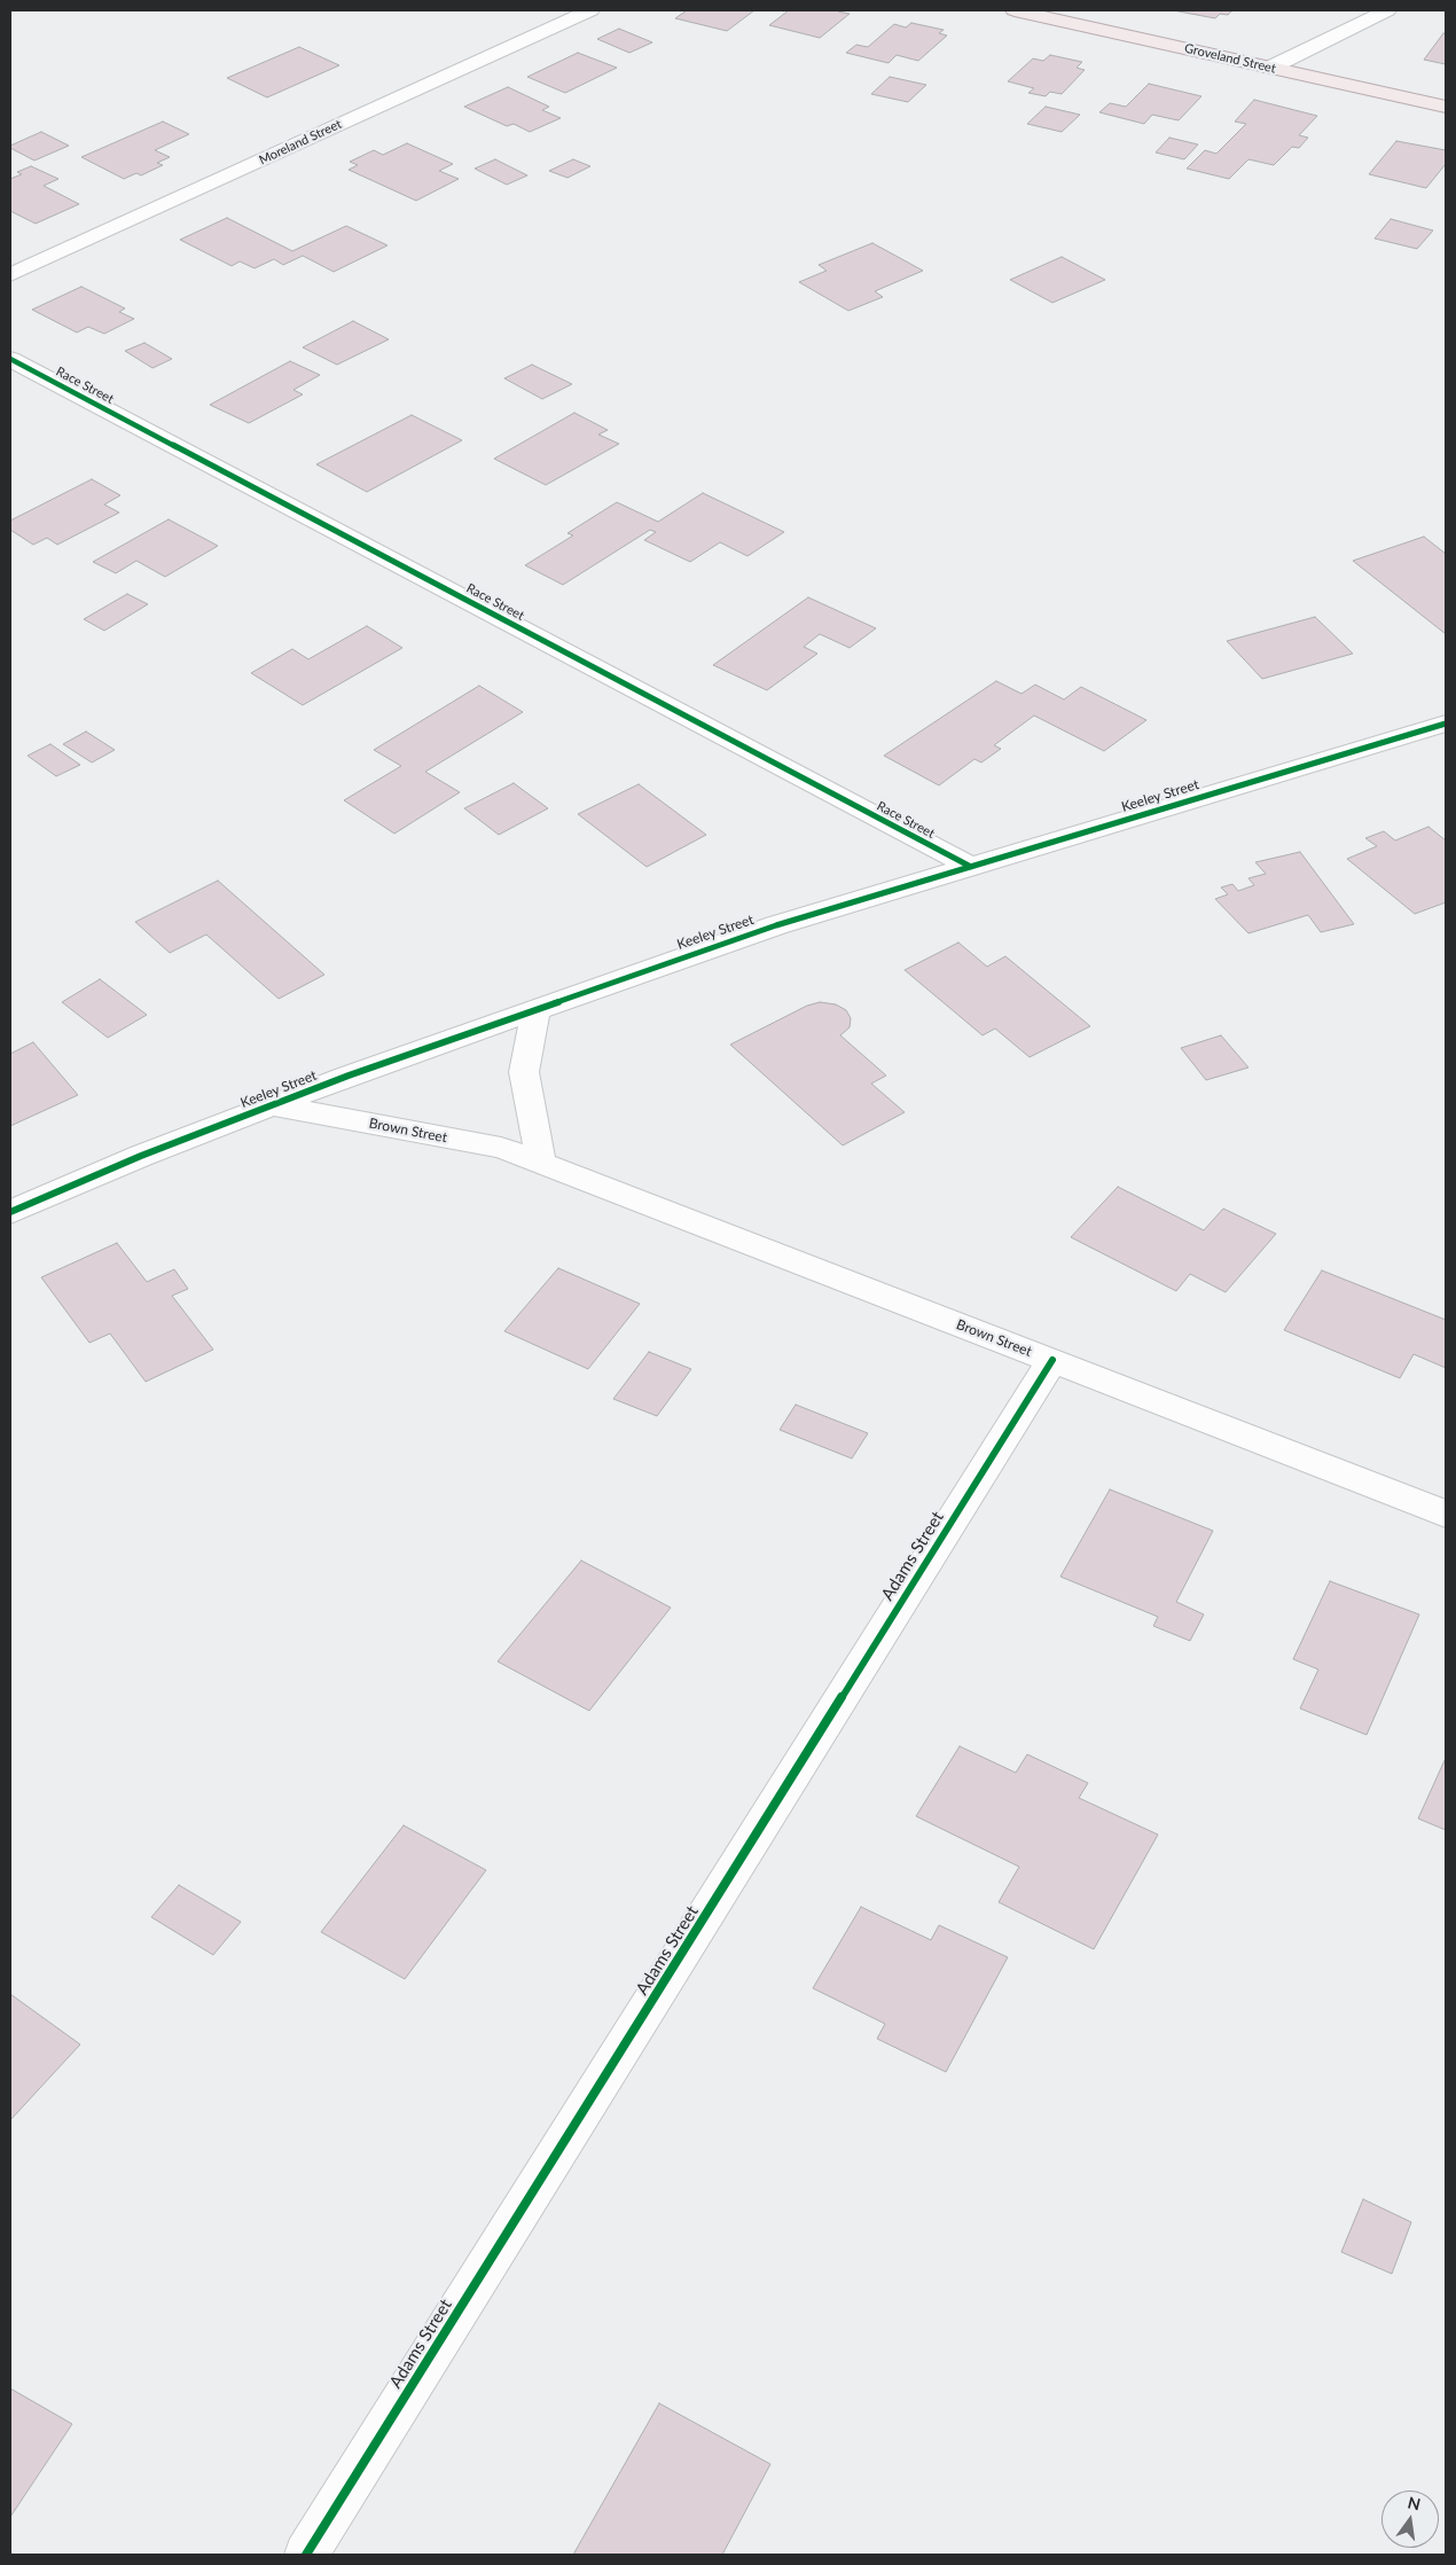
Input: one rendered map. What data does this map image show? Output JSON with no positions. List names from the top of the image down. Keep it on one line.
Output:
{"streets":{"main road":["Groveland Street"],"street":["Moreland Street","Race Street","Keeley Street","Brown Street","Adams Street"]},"crossings":[["Race Street","Keeley Street"],["Keeley Street","Brown Street"],["Brown Street","Adams Street"]],"north":"top"}
